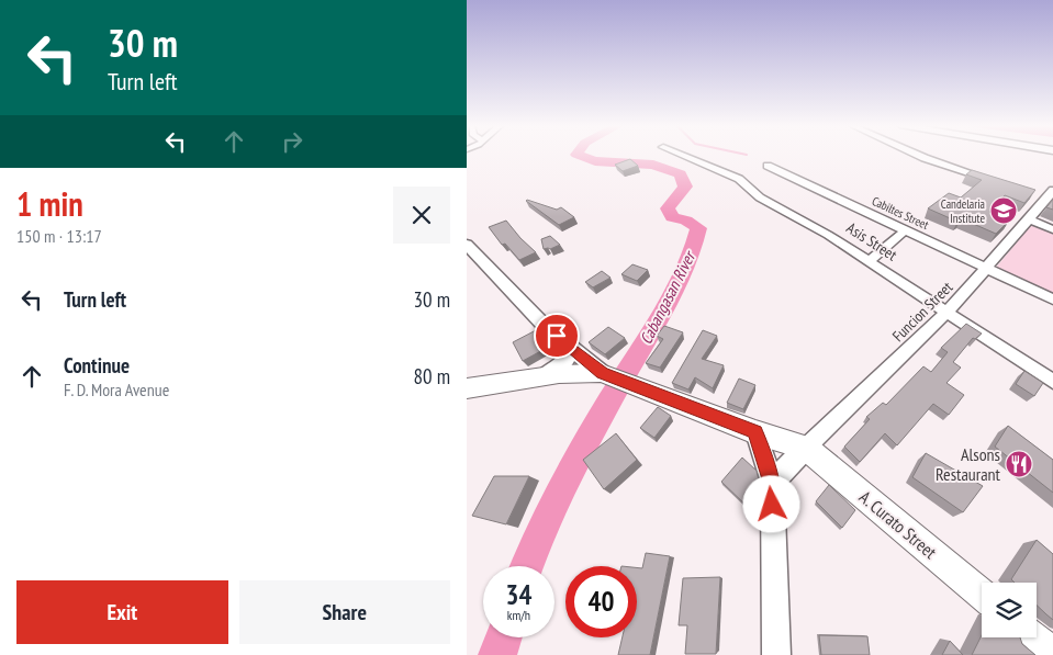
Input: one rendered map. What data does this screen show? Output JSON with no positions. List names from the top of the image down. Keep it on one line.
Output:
{"streets":{"main road":["A. Curato Street"],"street":["Cabiltes Street","Asis Street","Funcion Street"]},"crossings":[["Cabiltes Street","Funcion Street"],["Asis Street","Funcion Street"],["Funcion Street","A. Curato Street"]],"water":["Cabangasan River"],"places":{"school or university":["Candelaria Institute"],"restaurant":["Alsons Restaurant"]},"page":{"turn":["30 m","Turn left"],"heading":["1 min","150 m · 13:17"],"list":[{"name":"Turn left","value":"30 m"},{"name":"Continue","note":"F. D. Mora Avenue","value":"80 m"}],"speed":"34 km/h","limit":"40","buttons":["Exit","Share"]}}
